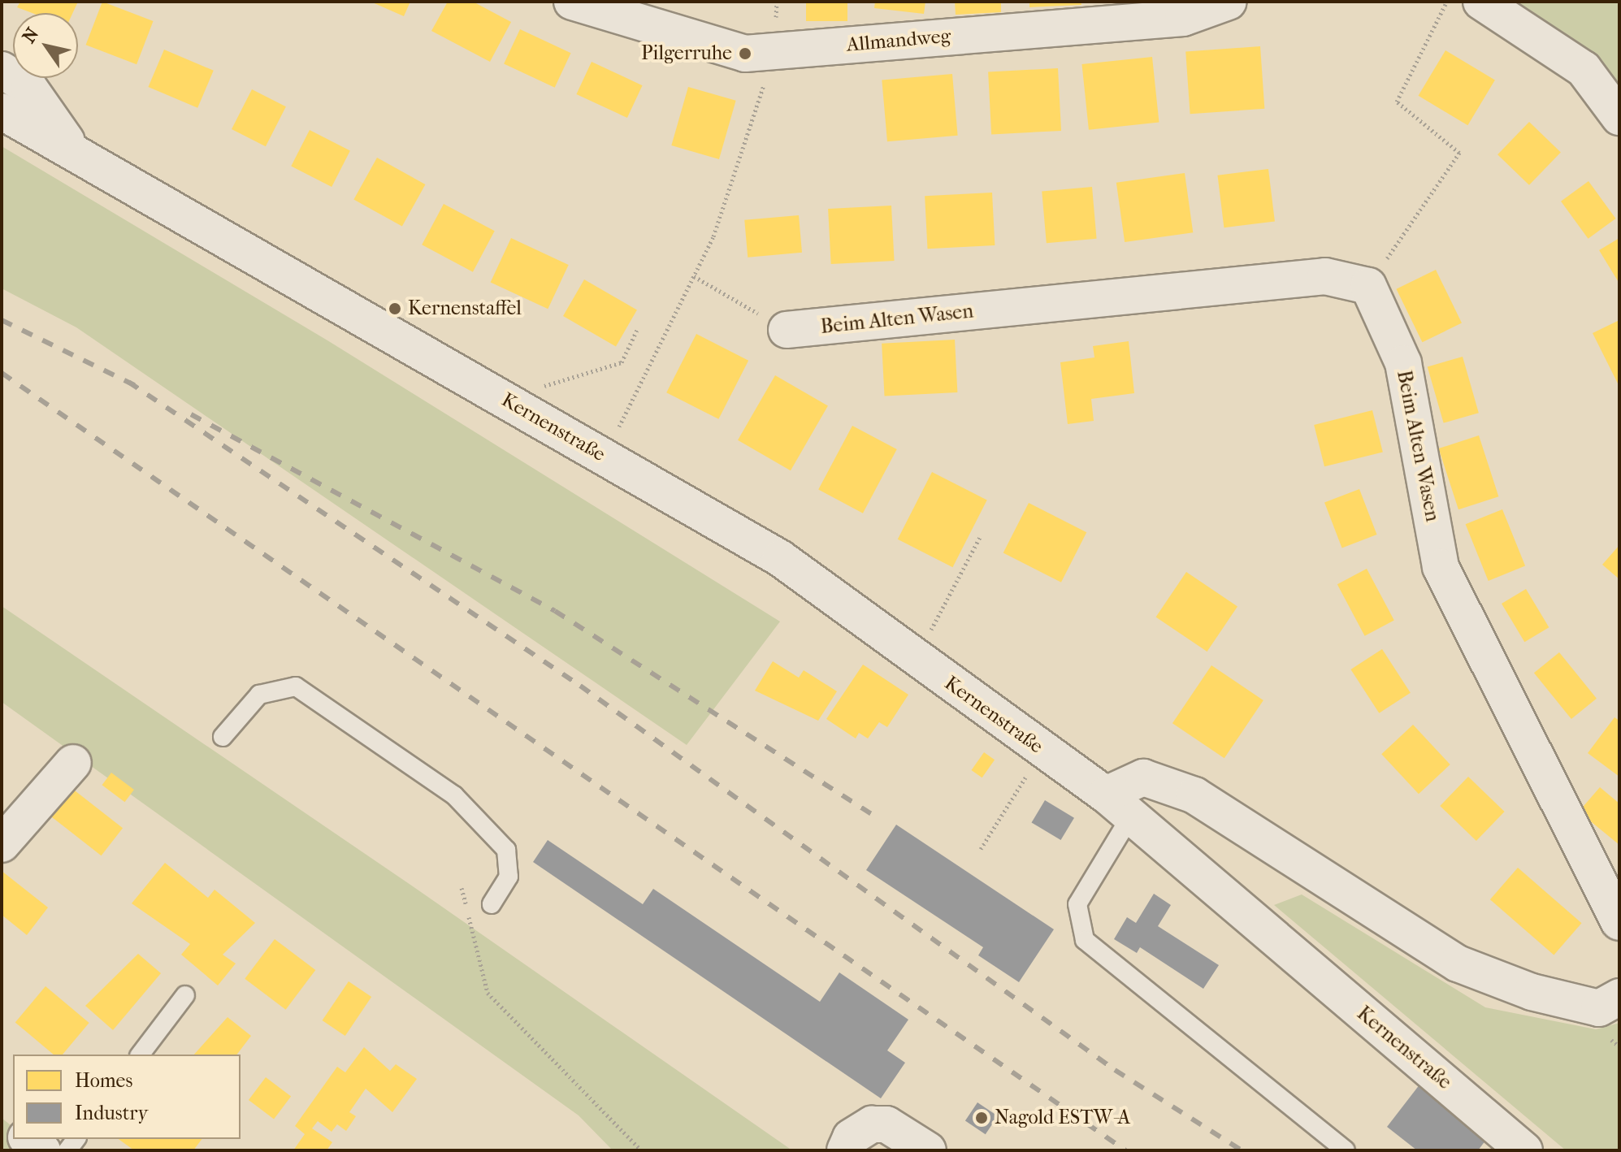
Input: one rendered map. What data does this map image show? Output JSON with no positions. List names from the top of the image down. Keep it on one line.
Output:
{"streets":{"street":["Allmandweg","Beim Alten Wasen","Kernenstraße"]},"places":["Pilgerruhe","Kernenstaffel","Nagold ESTW-A"],"legend":["Homes","Industry"],"north":"top left"}
